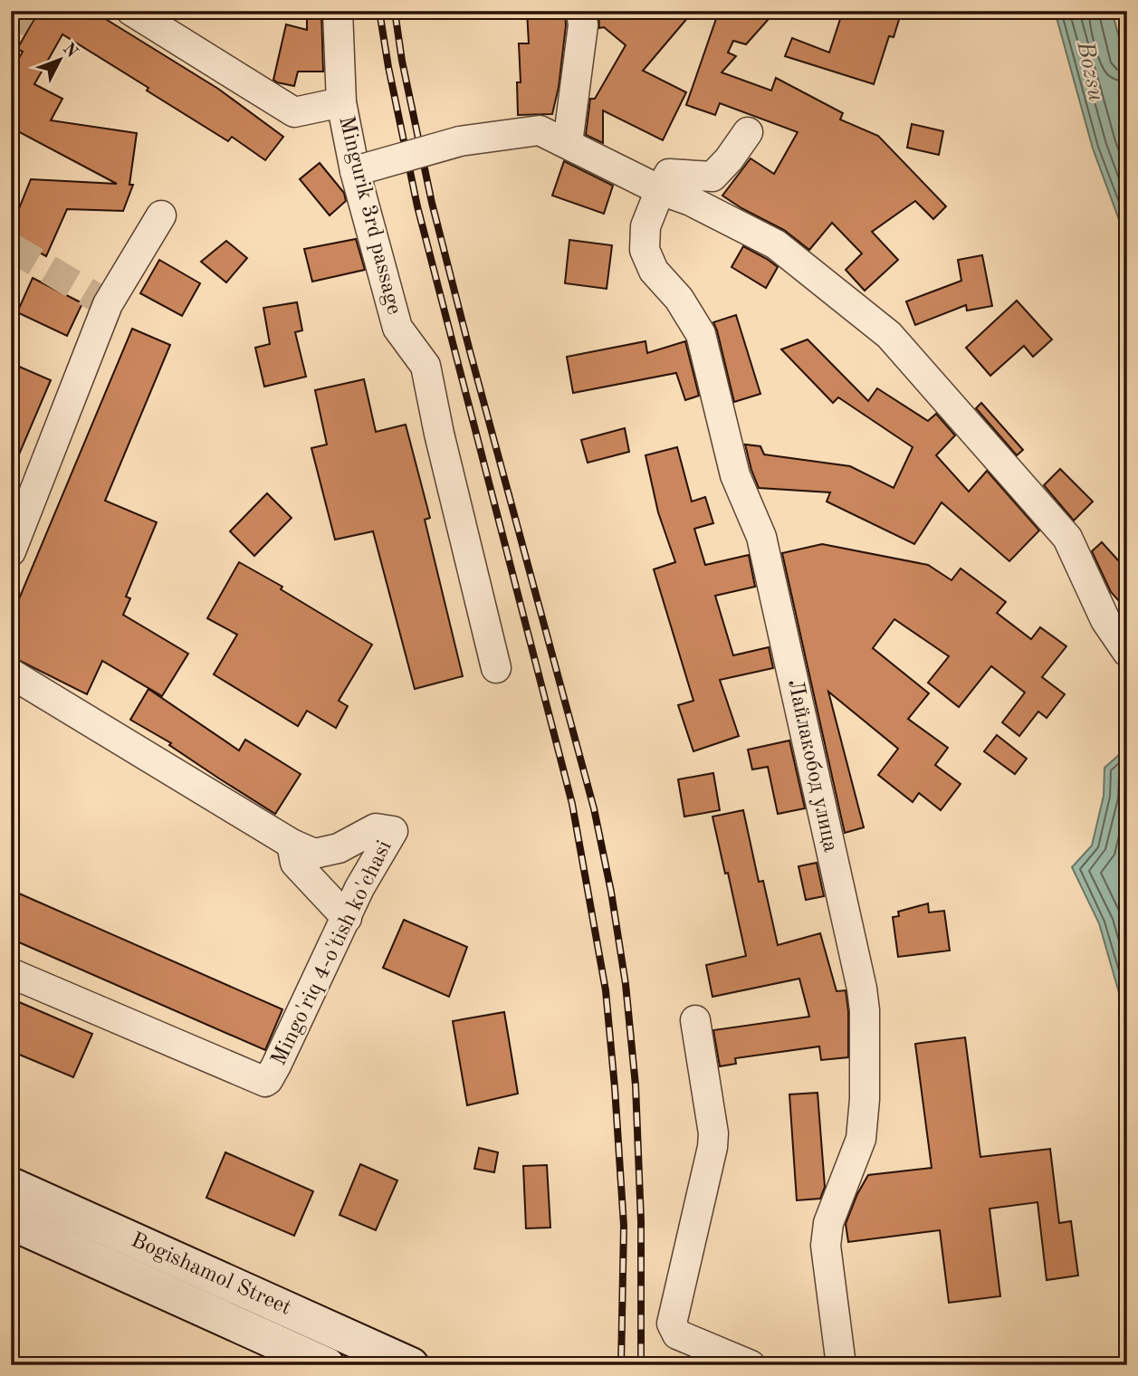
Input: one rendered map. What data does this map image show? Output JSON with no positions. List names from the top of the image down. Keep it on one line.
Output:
{"streets":{"main road":["Bogishamol Street"],"street":["Mingurik 3rd passage","Лайлакобод улица","Mingo'riq 4-o'tish ko'chasi"]},"water":["Bozsu"],"north":"top right"}
